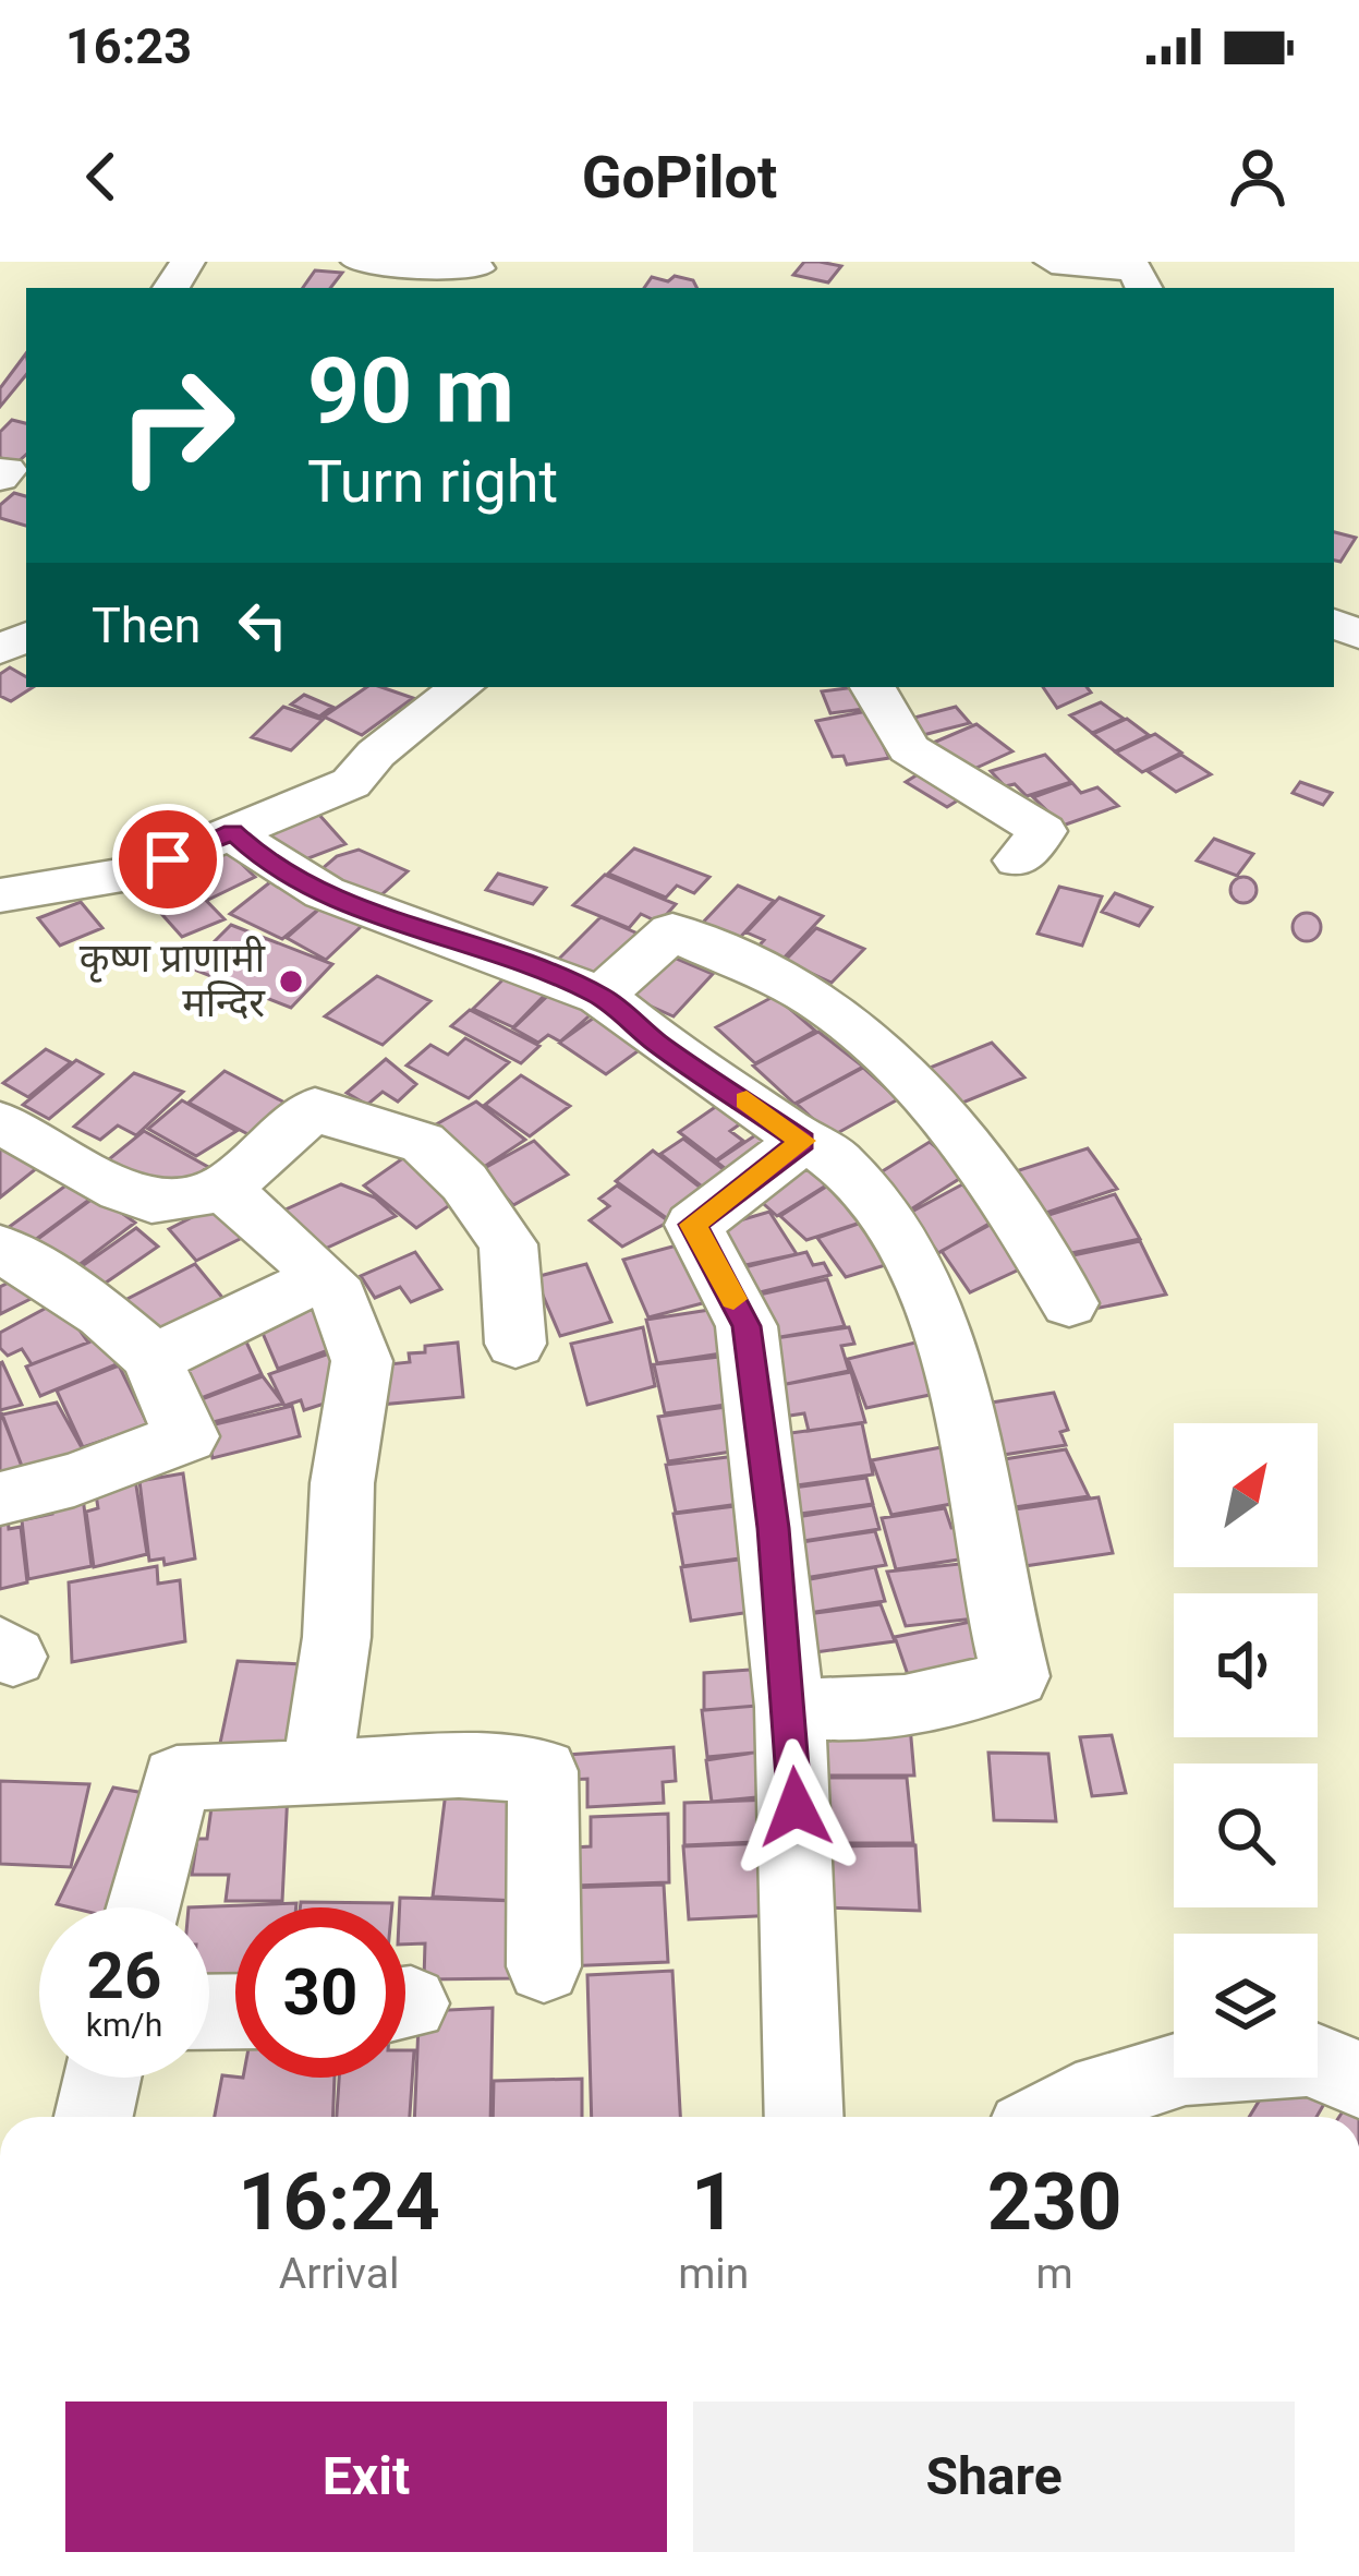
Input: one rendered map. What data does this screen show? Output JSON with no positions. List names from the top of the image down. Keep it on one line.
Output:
{"places":["कृष्ण प्राणामी मन्दिर"],"north":"top right","page":{"status":"16:23","header":"GoPilot","turn":["90 m","Turn right"],"then":"Then","speed":"26 km/h","limit":"30","eta":["16:24","Arrival","1","min","230","m"],"buttons":["Exit","Share"]}}
